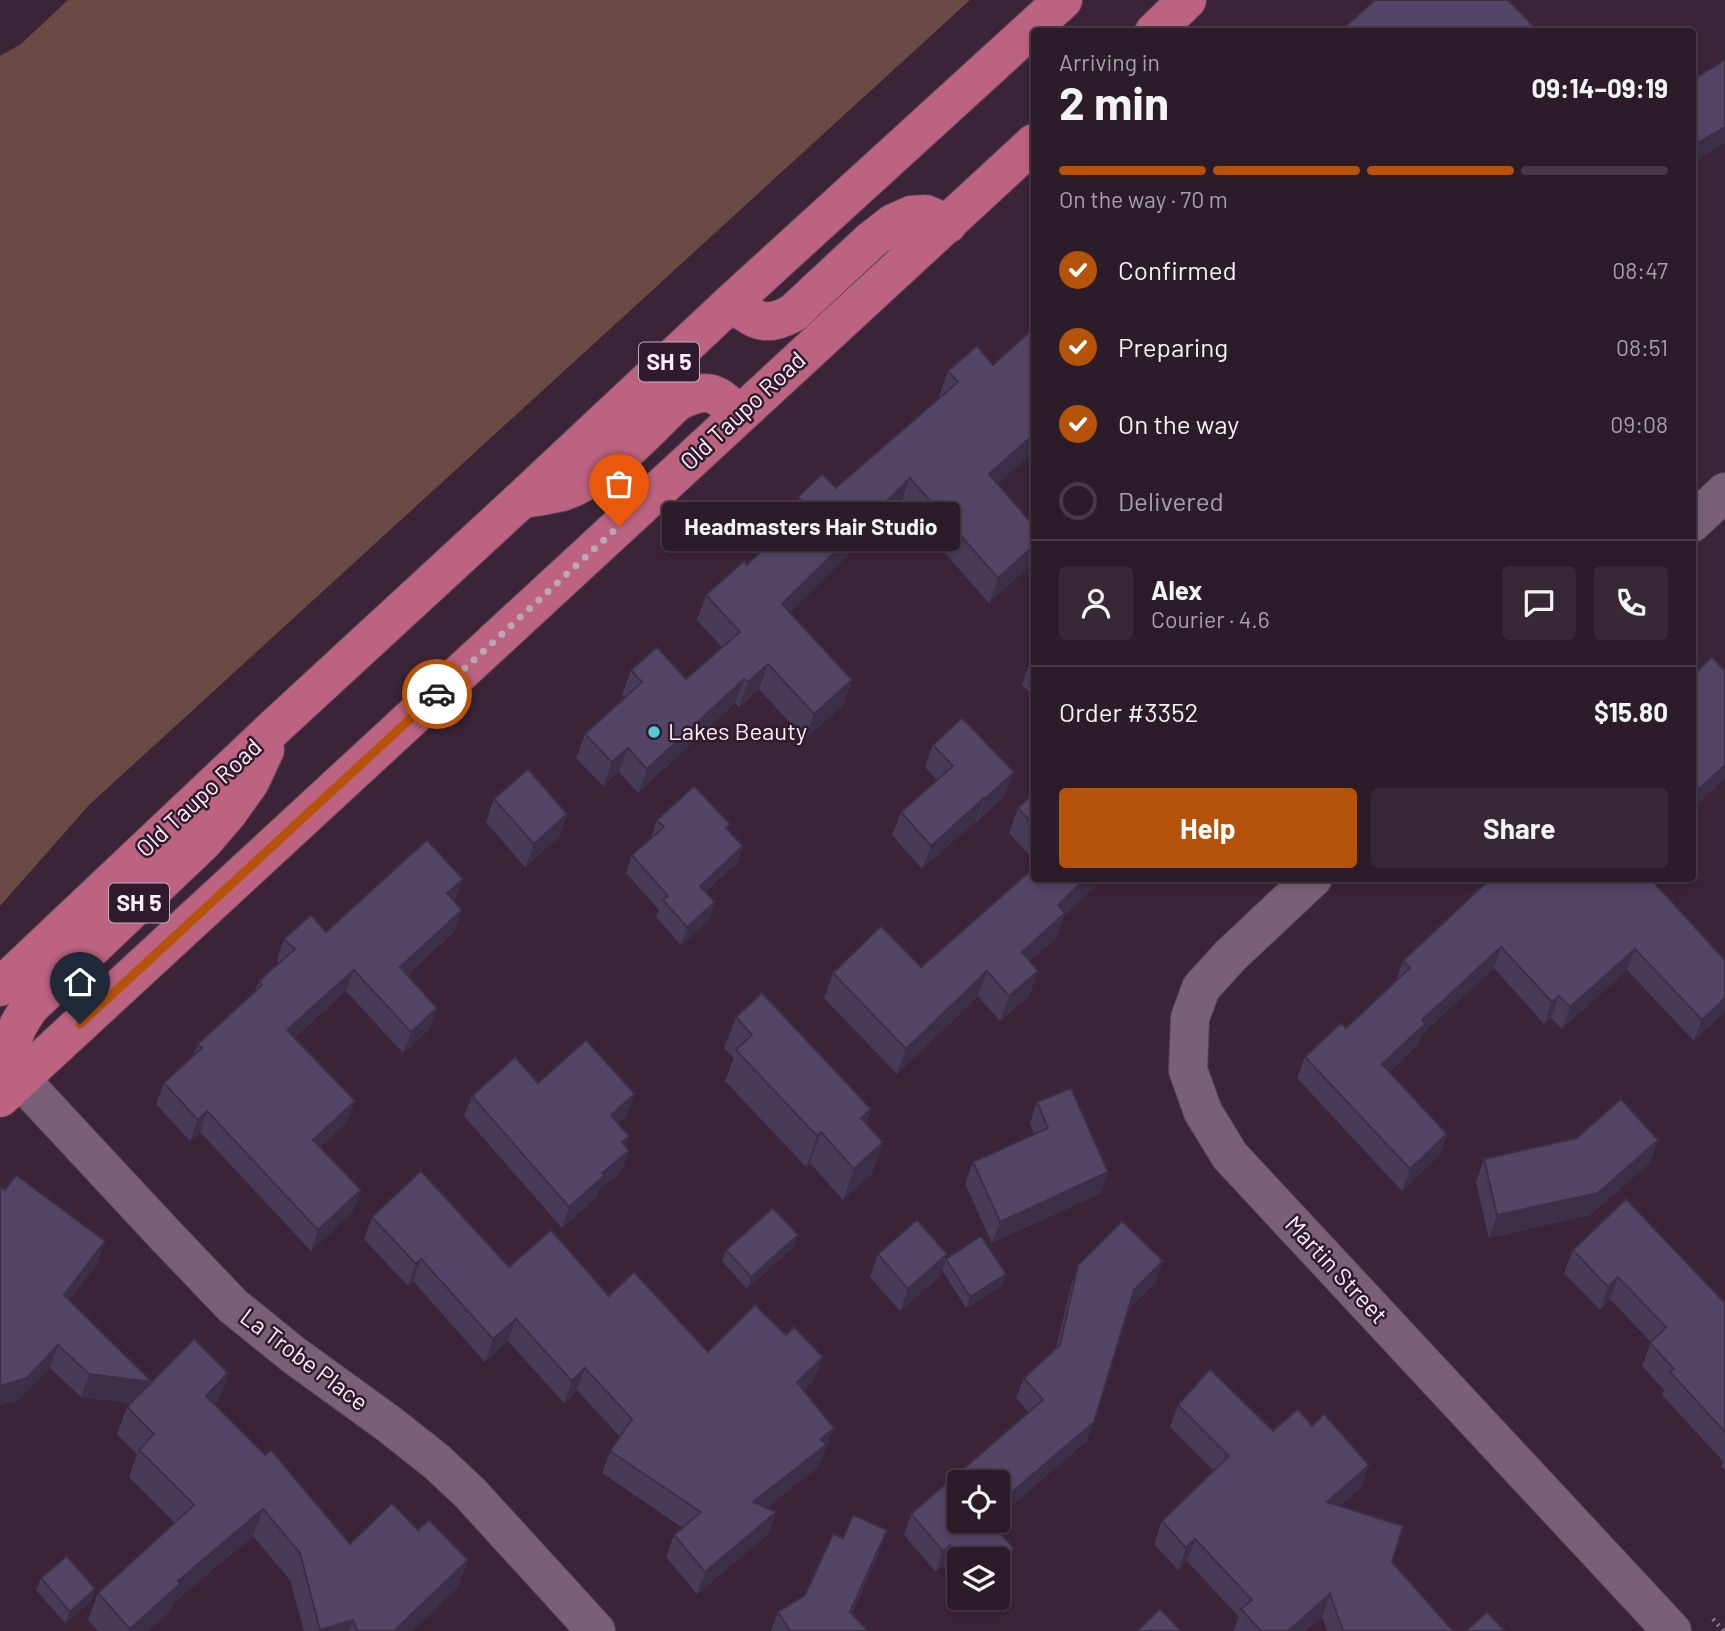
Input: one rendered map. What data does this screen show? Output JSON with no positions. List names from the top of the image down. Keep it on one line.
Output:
{"streets":{"highway":["SH 5","Old Taupo Road"],"street":["Martin Street","La Trobe Place"]},"crossings":[["Old Taupo Road","La Trobe Place"]],"places":["Headmasters Hair Studio","Lakes Beauty"],"page":{"heading":["2 min","Arriving in","09:14–09:19"],"panel":["Alex","Courier · 4.6","Order #3352","$15.80"],"bar":"On the way · 70 m","list":[["Confirmed","08:47"],["Preparing","08:51"],["On the way","09:08"],"Delivered"],"bubble":"Headmasters Hair Studio","buttons":["Help","Share"]}}
